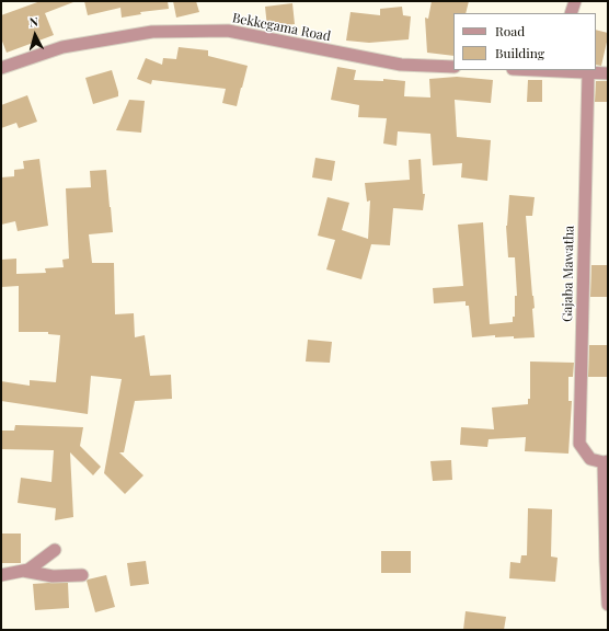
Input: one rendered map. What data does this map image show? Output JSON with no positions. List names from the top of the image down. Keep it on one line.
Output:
{"streets":{"street":["Bekkegama Road","Gajaba Mawatha"]},"legend":["Road","Building"],"north":"top"}
